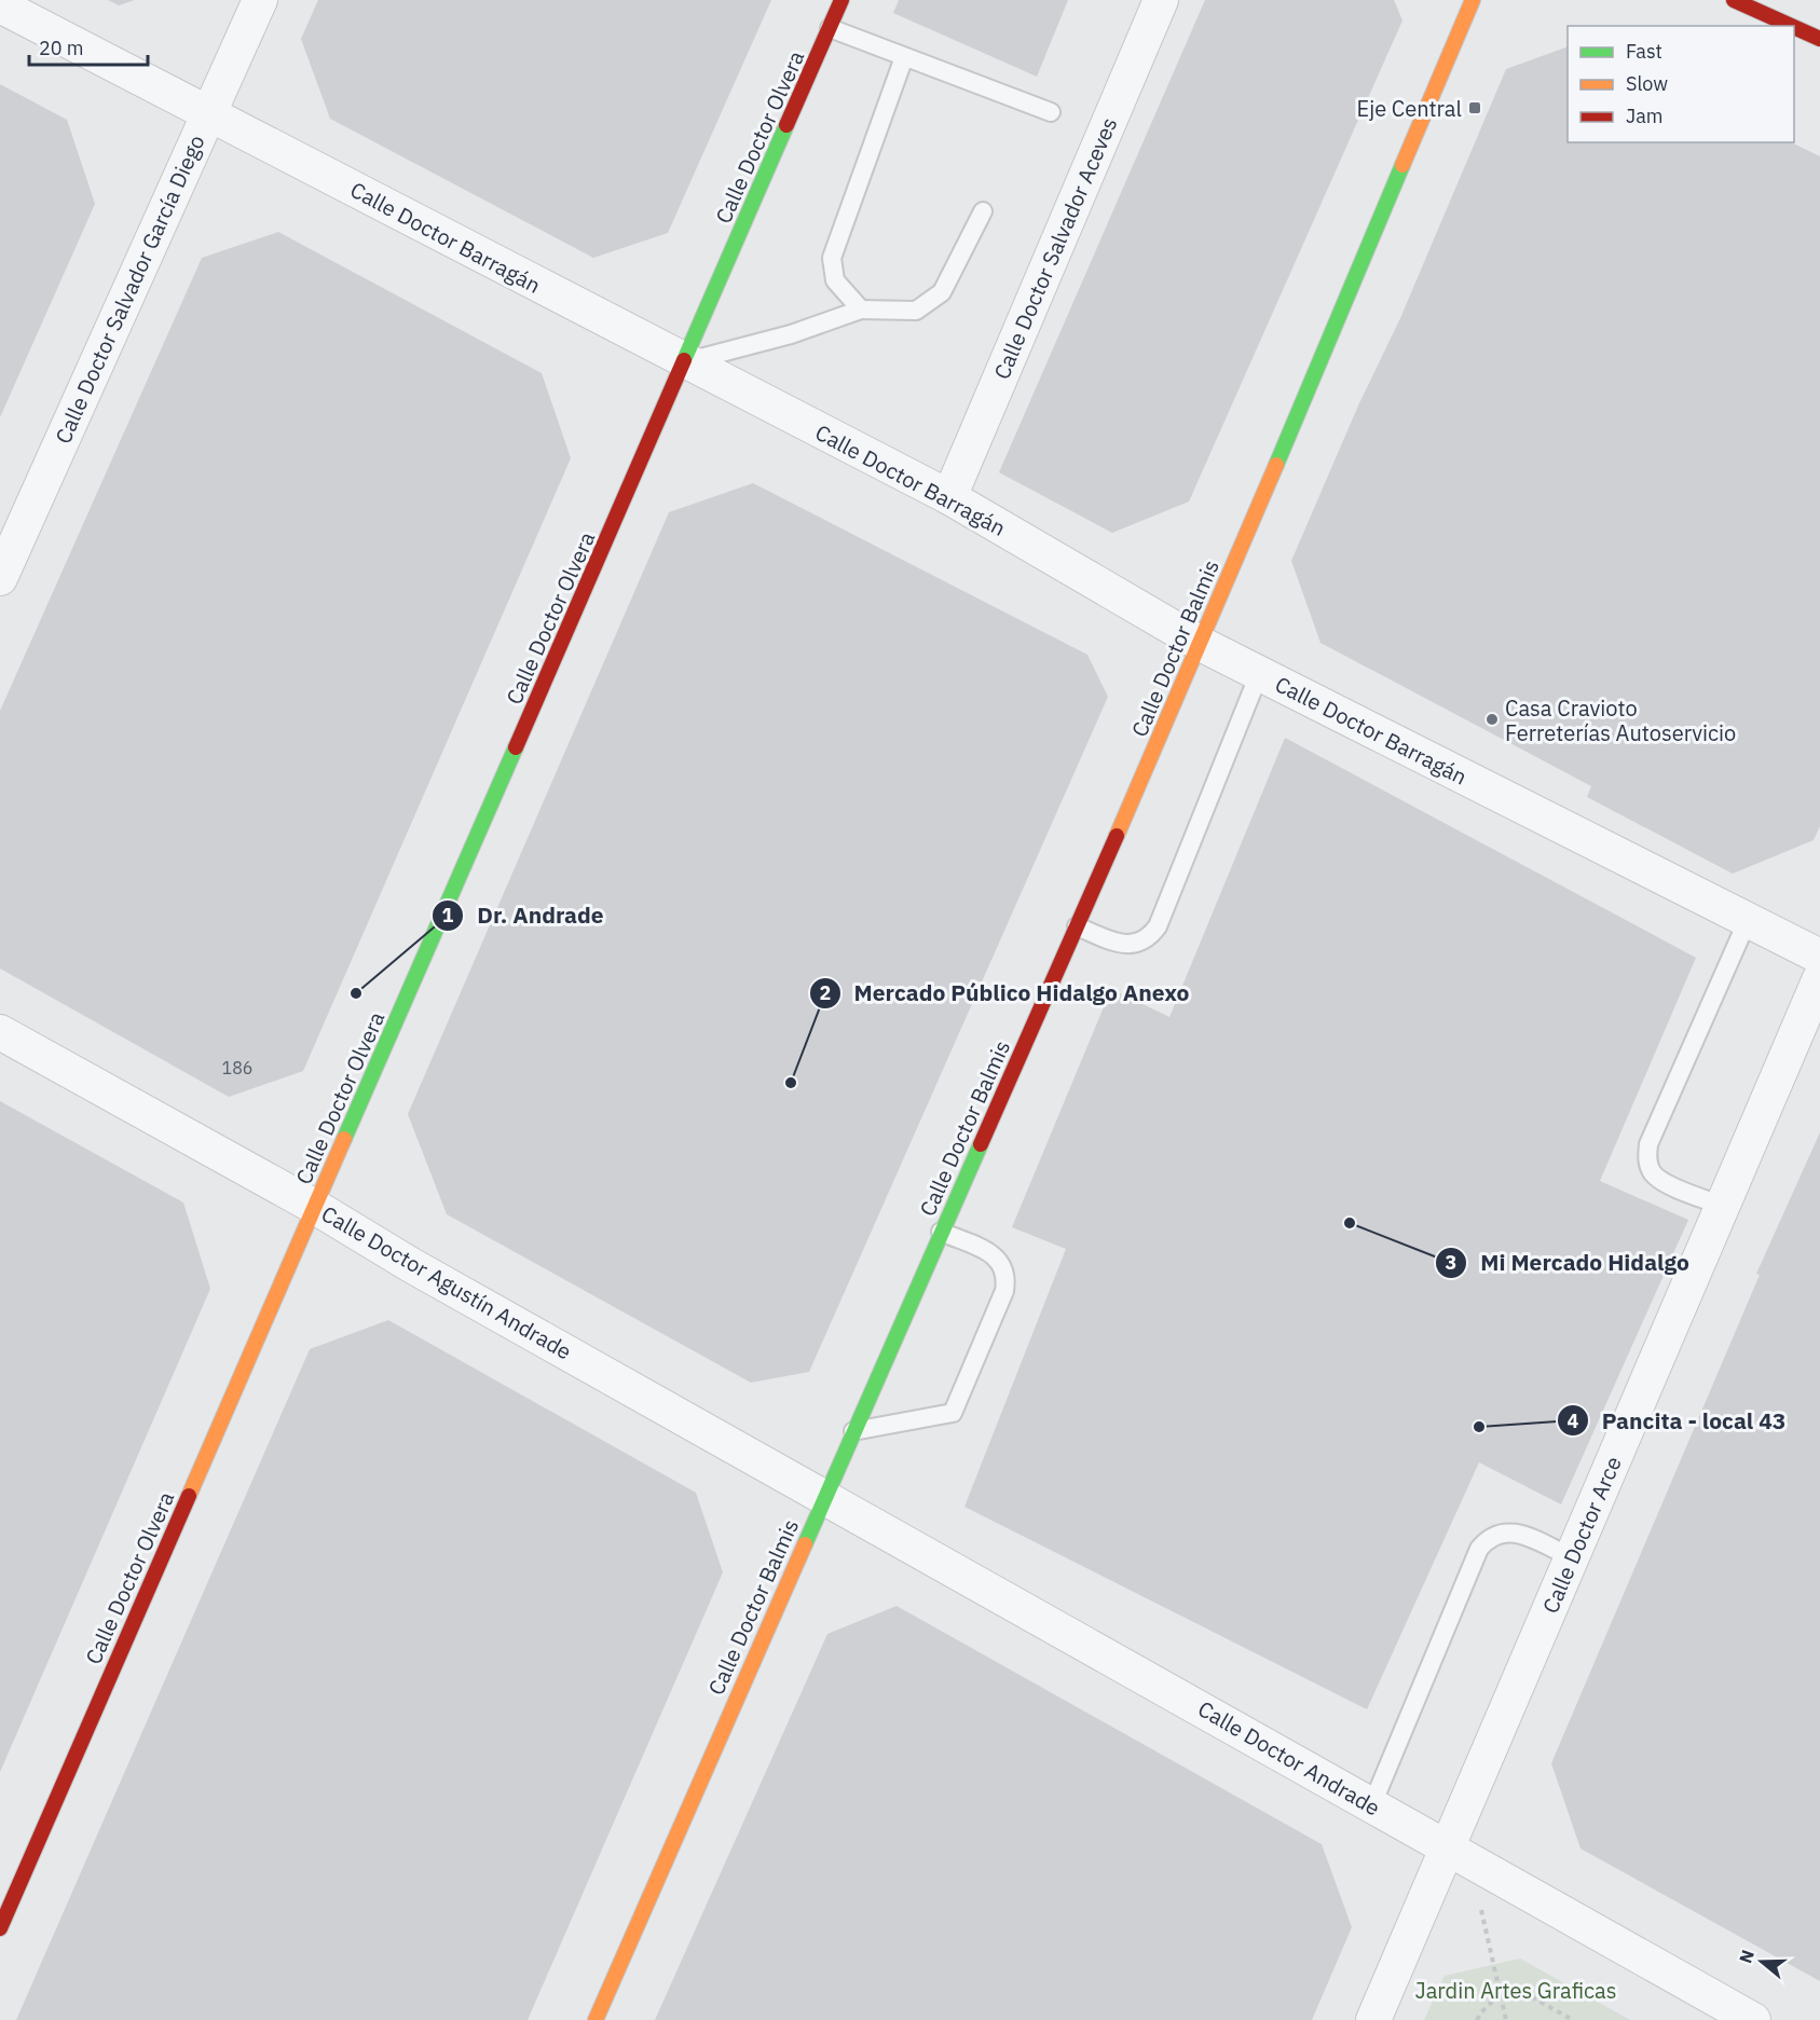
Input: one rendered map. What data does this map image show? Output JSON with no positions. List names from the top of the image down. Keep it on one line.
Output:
{"streets":{"main road":["Calle Doctor Olvera","Calle Doctor Balmis"],"street":["Calle Doctor Barragán","Calle Doctor Salvador Aceves","Calle Doctor Salvador García Diego","Calle Doctor Agustín Andrade","Calle Doctor Arce","Calle Doctor Andrade"]},"crossings":[["Calle Doctor Olvera","Calle Doctor Barragán"],["Calle Doctor Olvera","Calle Doctor Agustín Andrade"],["Calle Doctor Barragán","Calle Doctor Salvador Aceves"],["Calle Doctor Barragán","Calle Doctor Salvador García Diego"],["Calle Doctor Barragán","Calle Doctor Balmis"],["Calle Doctor Balmis","Calle Doctor Agustín Andrade"],["Calle Doctor Balmis","Calle Doctor Andrade"],["Calle Doctor Agustín Andrade","Calle Doctor Andrade"],["Calle Doctor Arce","Calle Doctor Andrade"]],"parks":["Jardin Artes Graficas"],"places":{"transit":["Eje Central"],"other":["Casa Cravioto Ferreterías Autoservicio","Dr. Andrade","Mercado Público Hidalgo Anexo","Mi Mercado Hidalgo","Pancita - local 43"]},"house_numbers":["186"],"legend":["Fast","Slow","Jam"],"scale_bar":"20 m","north":"left"}
